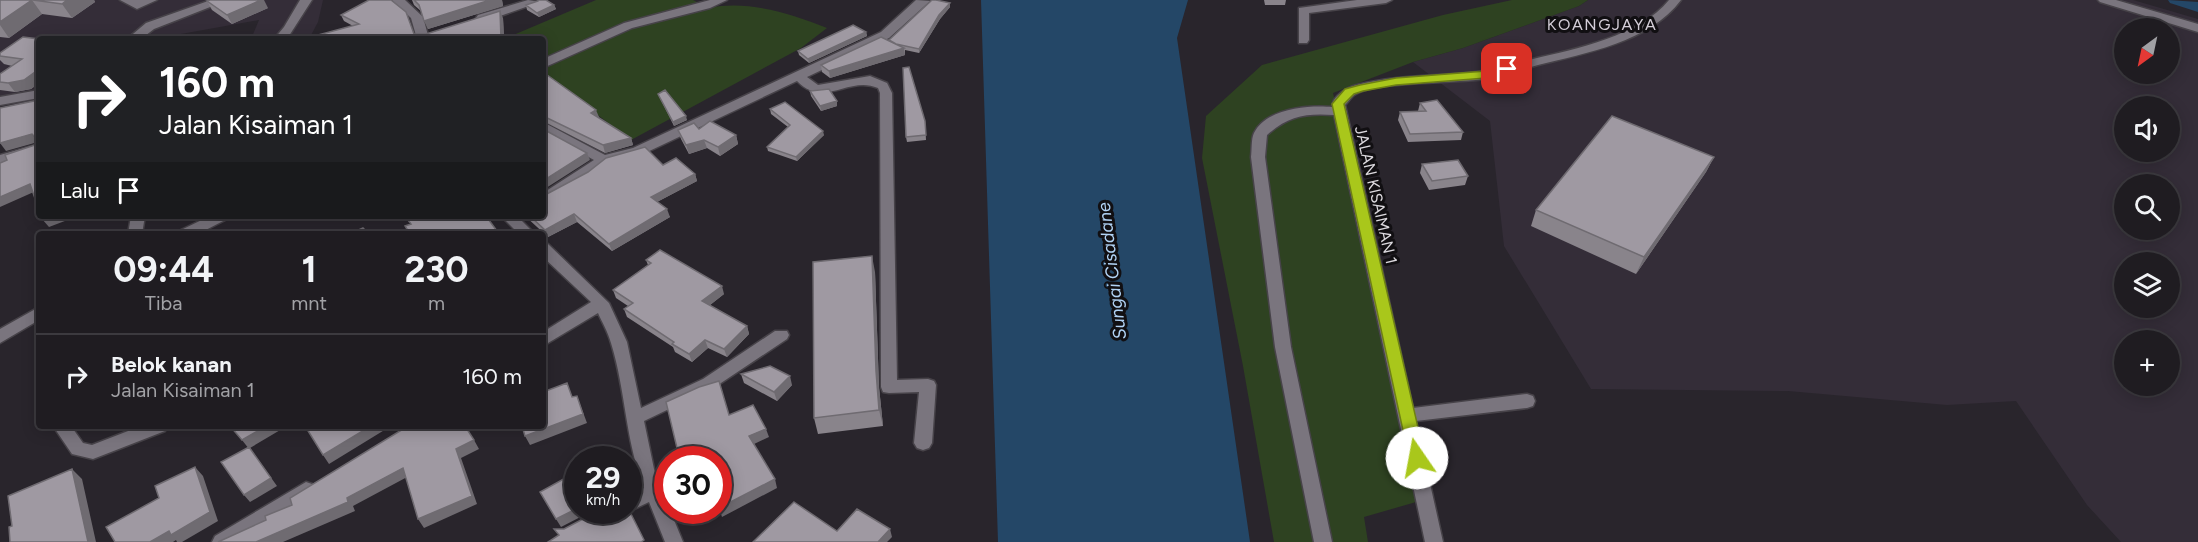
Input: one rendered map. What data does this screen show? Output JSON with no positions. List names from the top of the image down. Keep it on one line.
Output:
{"streets":{"street":["JALAN KISAIMAN 1"]},"districts":["KOANGJAYA"],"water":["Sungai Cisadane"],"north":"bottom left","page":{"map_buttons":"+","turn":["160 m","Jalan Kisaiman 1"],"then":"Lalu","eta":["09:44","Tiba","1","mnt","230","m"],"list":[{"name":"Belok kanan","note":"Jalan Kisaiman 1","value":"160 m"}],"speed":"29 km/h","limit":"30"}}
